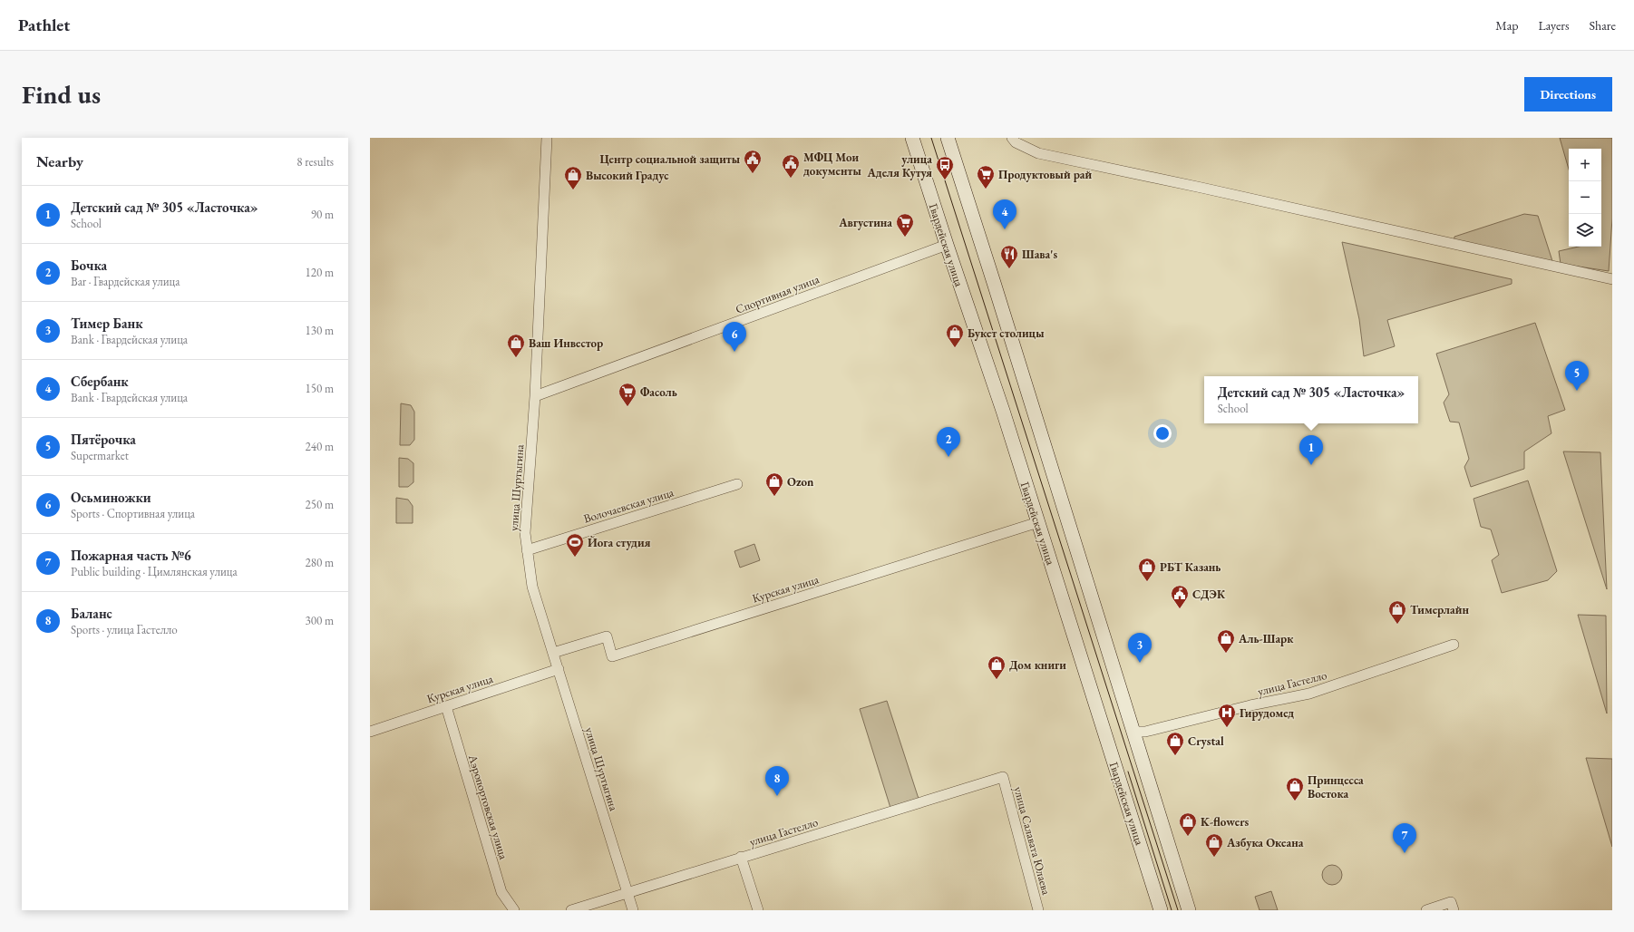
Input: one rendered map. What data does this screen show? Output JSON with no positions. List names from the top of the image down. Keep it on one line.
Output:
{"streets":{"main road":["Гвардейская улица"],"street":["Спортивная улица","улица Шуртыгина","Волочаевская улица","Курская улица","улица Гастелло","Аэропортовская улица","улица Салавата Юлаева"]},"crossings":[["Гвардейская улица","Спортивная улица"],["Гвардейская улица","Курская улица"],["Спортивная улица","улица Шуртыгина"],["улица Шуртыгина","Волочаевская улица"],["улица Шуртыгина","Курская улица"],["улица Шуртыгина","улица Гастелло"],["Курская улица","Аэропортовская улица"],["улица Гастелло","улица Салавата Юлаева"]],"places":{"public building":["Центр социальной защиты","МФЦ Мои документы","СДЭК"],"bus stop":["улица Аделя Кутуя"],"supermarket":["Продуктовый рай","Августина","Фасоль"],"shop":["Высокий Градус","Букет столицы","Ваш Инвестор","Ozon","РБТ Казань","Тимерлайн","Аль-Шарк","Дом книги","Crystal","Принцесса Востока","K-flowers","Азбука Океана"],"restaurant":["Шава's"],"sports":["Йога студия"],"hospital":["Гирудомед"]},"page":{"header":"Pathlet","nav":["Map","Layers","Share"],"buttons":"Directions","title":"Find us","heading":["Nearby","8 results"],"map_buttons":["+","−"],"list":[{"mark":"1","name":"Детский сад № 305 «Ласточка»","note":"School","value":"90 m"},{"mark":"2","name":"Бочка","note":"Bar · Гвардейская улица","value":"120 m"},{"mark":"3","name":"Тимер Банк","note":"Bank · Гвардейская улица","value":"130 m"},{"mark":"4","name":"Сбербанк","note":"Bank · Гвардейская улица","value":"150 m"},{"mark":"5","name":"Пятёрочка","note":"Supermarket","value":"240 m"},{"mark":"6","name":"Осьминожки","note":"Sports · Спортивная улица","value":"250 m"},{"mark":"7","name":"Пожарная часть №6","note":"Public building · Цимлянская улица","value":"280 m"},{"mark":"8","name":"Баланс","note":"Sports · улица Гастелло","value":"300 m"}],"pins":["4","6","5","2","1","3","8","7"],"popup":["Детский сад № 305 «Ласточка»","School"]}}
